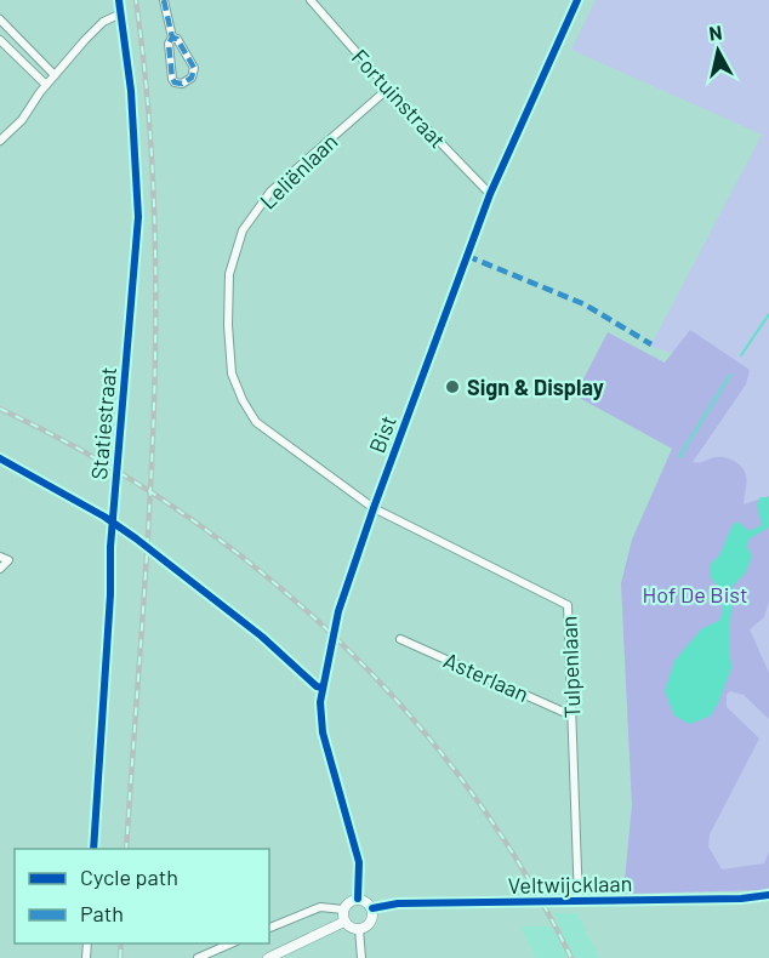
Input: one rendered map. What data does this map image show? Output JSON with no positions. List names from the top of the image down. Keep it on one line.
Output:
{"streets":{"street":["Fortuinstraat","Leliënlaan","Statiestraat","Bist","Tulpenlaan","Asterlaan","Veltwijcklaan"]},"crossings":[["Fortuinstraat","Leliënlaan"],["Fortuinstraat","Bist"],["Leliënlaan","Bist"],["Leliënlaan","Tulpenlaan"],["Bist","Tulpenlaan"],["Bist","Veltwijcklaan"],["Tulpenlaan","Asterlaan"],["Tulpenlaan","Veltwijcklaan"]],"parks":["Hof De Bist"],"places":["Sign & Display"],"legend":["Cycle path","Path"],"north":"top"}
